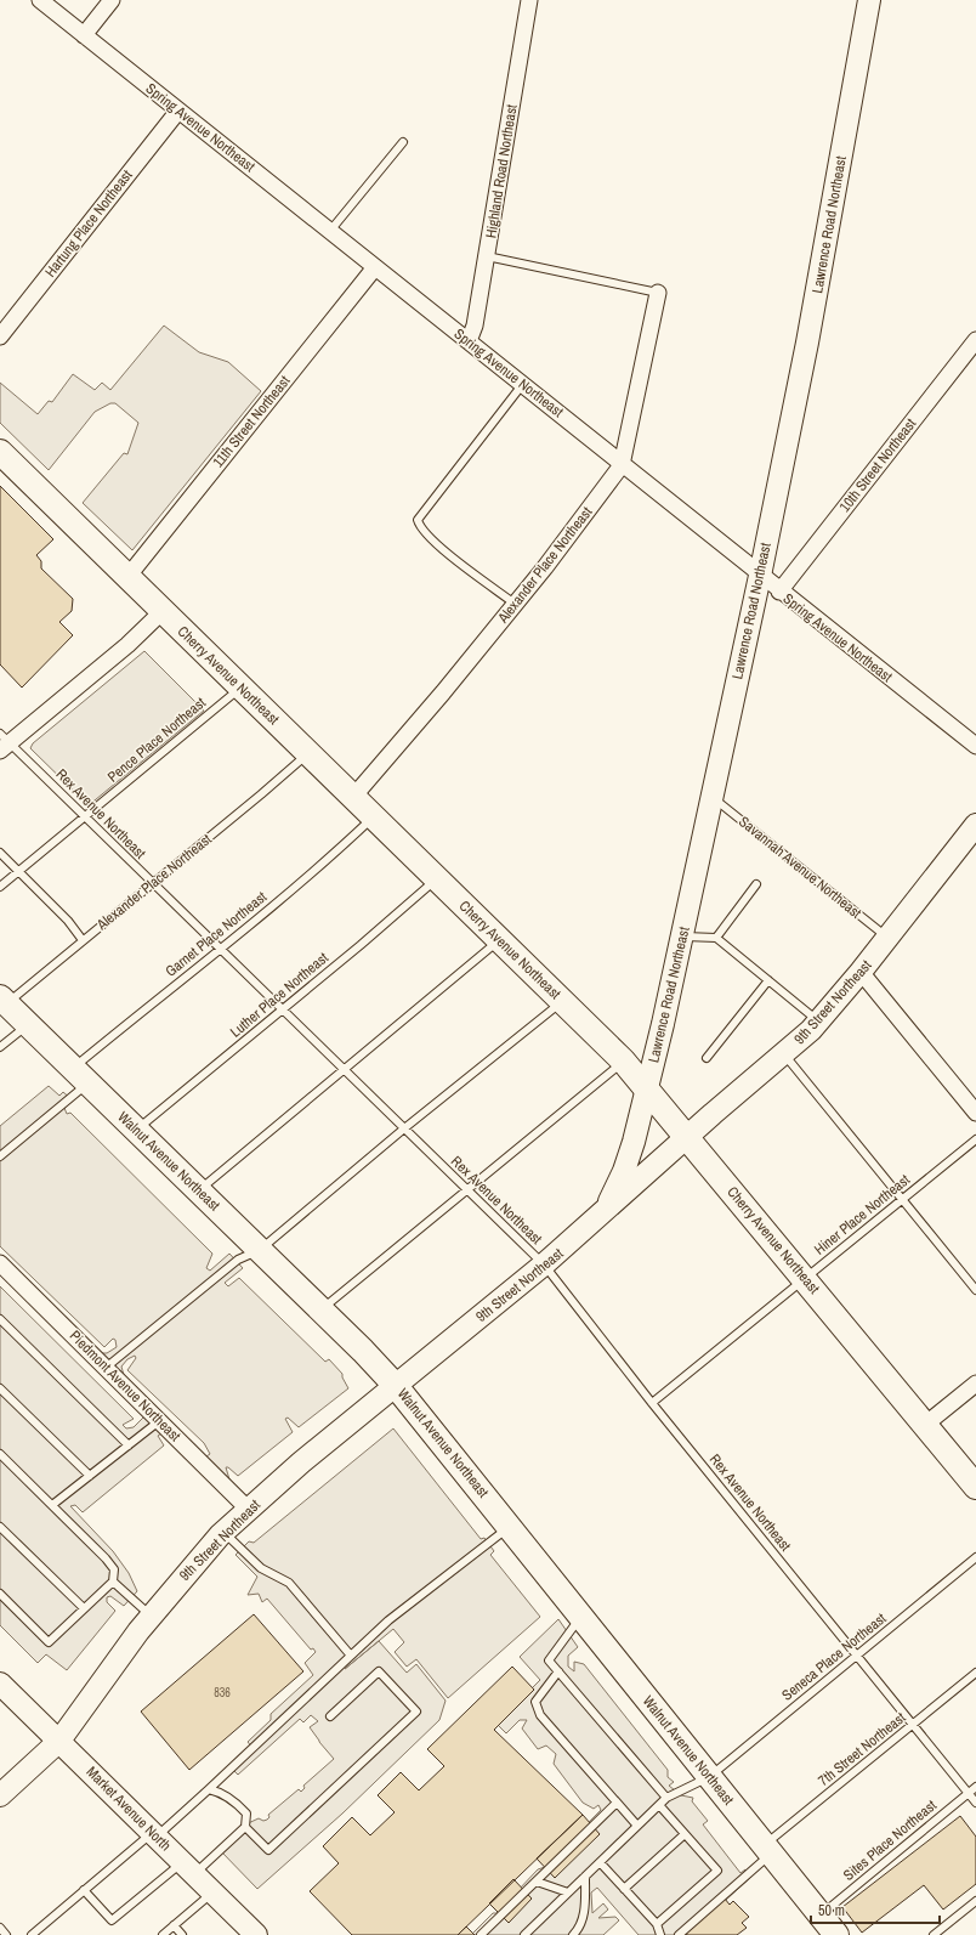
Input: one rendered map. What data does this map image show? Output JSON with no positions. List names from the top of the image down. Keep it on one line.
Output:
{"streets":{"main road":["Cherry Avenue Northeast","Walnut Avenue Northeast"],"street":["Spring Avenue Northeast","Highland Road Northeast","Hartung Place Northeast","Lawrence Road Northeast","11th Street Northeast","10th Street Northeast","Alexander Place Northeast","9th Street Northeast","Piedmont Avenue Northeast","Market Avenue North"],"lane":["Pence Place Northeast","Rex Avenue Northeast","Savannah Avenue Northeast","Garnet Place Northeast","Luther Place Northeast","Hiner Place Northeast","Seneca Place Northeast","7th Street Northeast","Sites Place Northeast"]},"crossings":[["Spring Avenue Northeast","Highland Road Northeast"],["Spring Avenue Northeast","Hartung Place Northeast"],["Spring Avenue Northeast","Lawrence Road Northeast"],["Spring Avenue Northeast","11th Street Northeast"],["Spring Avenue Northeast","10th Street Northeast"],["Spring Avenue Northeast","Alexander Place Northeast"],["Lawrence Road Northeast","Cherry Avenue Northeast"],["Lawrence Road Northeast","Savannah Avenue Northeast"],["Lawrence Road Northeast","9th Street Northeast"],["11th Street Northeast","Cherry Avenue Northeast"],["Alexander Place Northeast","Cherry Avenue Northeast"],["Alexander Place Northeast","Rex Avenue Northeast"],["Alexander Place Northeast","Walnut Avenue Northeast"],["Cherry Avenue Northeast","Pence Place Northeast"],["Cherry Avenue Northeast","Garnet Place Northeast"],["Cherry Avenue Northeast","Luther Place Northeast"],["Cherry Avenue Northeast","9th Street Northeast"],["Cherry Avenue Northeast","Hiner Place Northeast"],["Pence Place Northeast","Rex Avenue Northeast"],["Rex Avenue Northeast","Garnet Place Northeast"],["Rex Avenue Northeast","Luther Place Northeast"],["Rex Avenue Northeast","9th Street Northeast"],["Rex Avenue Northeast","Hiner Place Northeast"],["Rex Avenue Northeast","Seneca Place Northeast"],["Rex Avenue Northeast","7th Street Northeast"],["Rex Avenue Northeast","Sites Place Northeast"],["Savannah Avenue Northeast","9th Street Northeast"],["Garnet Place Northeast","Walnut Avenue Northeast"],["Luther Place Northeast","Walnut Avenue Northeast"],["9th Street Northeast","Walnut Avenue Northeast"],["9th Street Northeast","Piedmont Avenue Northeast"],["9th Street Northeast","Market Avenue North"],["Walnut Avenue Northeast","Seneca Place Northeast"],["Walnut Avenue Northeast","7th Street Northeast"],["Walnut Avenue Northeast","Sites Place Northeast"]],"house_numbers":["836"],"scale_bar":"50 m"}
